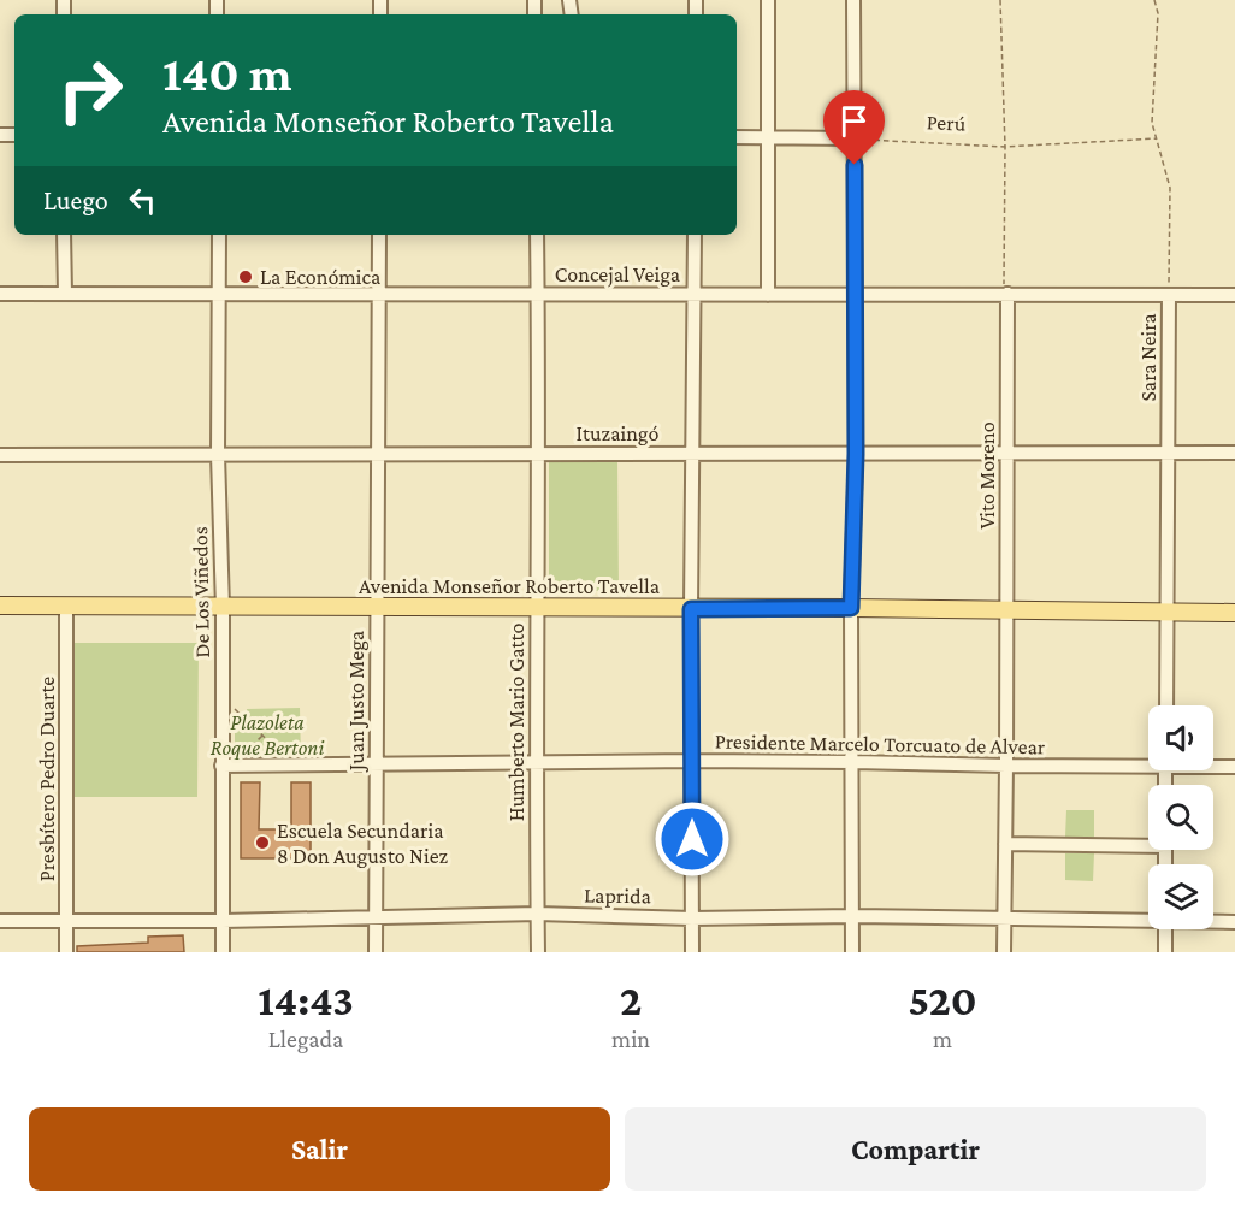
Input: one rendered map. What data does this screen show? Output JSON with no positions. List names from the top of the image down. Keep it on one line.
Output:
{"streets":{"main road":["Avenida Monseñor Roberto Tavella"],"street":["Concejal Veiga","Sara Neira","Ituzaingó","Vito Moreno","De Los Viñedos","Juan Justo Mega","Humberto Mario Gatto","Presidente Marcelo Torcuato de Alvear","Presbítero Pedro Duarte","Laprida"],"path":["Perú"]},"crossings":[["Perú","Sara Neira"],["Concejal Veiga","Sara Neira"],["Concejal Veiga","Vito Moreno"],["Concejal Veiga","De Los Viñedos"],["Concejal Veiga","Juan Justo Mega"],["Concejal Veiga","Humberto Mario Gatto"],["Sara Neira","Ituzaingó"],["Sara Neira","Avenida Monseñor Roberto Tavella"],["Ituzaingó","Vito Moreno"],["Ituzaingó","De Los Viñedos"],["Ituzaingó","Juan Justo Mega"],["Ituzaingó","Humberto Mario Gatto"],["Vito Moreno","Avenida Monseñor Roberto Tavella"],["Vito Moreno","Presidente Marcelo Torcuato de Alvear"],["Vito Moreno","Laprida"],["Avenida Monseñor Roberto Tavella","De Los Viñedos"],["Avenida Monseñor Roberto Tavella","Juan Justo Mega"],["Avenida Monseñor Roberto Tavella","Humberto Mario Gatto"],["Avenida Monseñor Roberto Tavella","Presbítero Pedro Duarte"],["De Los Viñedos","Presidente Marcelo Torcuato de Alvear"],["De Los Viñedos","Laprida"],["Juan Justo Mega","Presidente Marcelo Torcuato de Alvear"],["Juan Justo Mega","Laprida"],["Humberto Mario Gatto","Presidente Marcelo Torcuato de Alvear"],["Humberto Mario Gatto","Laprida"],["Presbítero Pedro Duarte","Laprida"]],"parks":["Plazoleta Roque Bertoni"],"places":["La Económica","Escuela Secundaria 8 Don Augusto Niez"],"page":{"turn":["140 m","Avenida Monseñor Roberto Tavella"],"then":"Luego","eta":["14:43","Llegada","2","min","520","m"],"buttons":["Salir","Compartir"]}}
